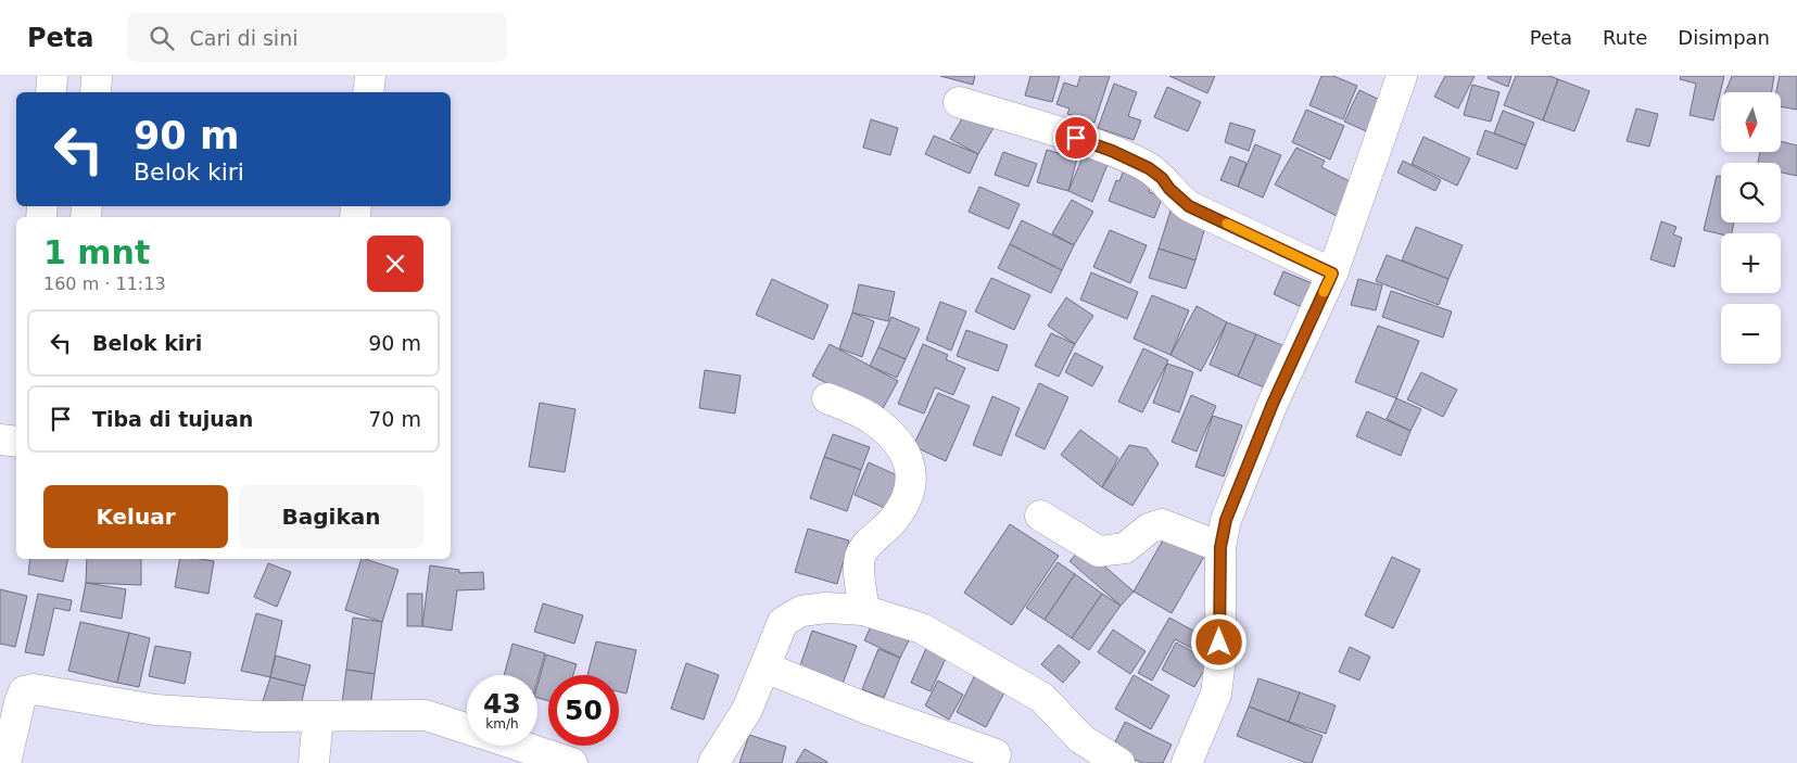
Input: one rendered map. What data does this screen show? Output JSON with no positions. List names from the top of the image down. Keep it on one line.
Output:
{"north":"bottom","page":{"header":"Peta","search":"Cari di sini","nav":["Peta","Rute","Disimpan"],"map_buttons":["+","−"],"turn":["90 m","Belok kiri"],"heading":["1 mnt","160 m · 11:13"],"list":[{"name":"Belok kiri","value":"90 m"},{"name":"Tiba di tujuan","value":"70 m"}],"buttons":["Keluar","Bagikan"],"speed":"43 km/h","limit":"50"}}
